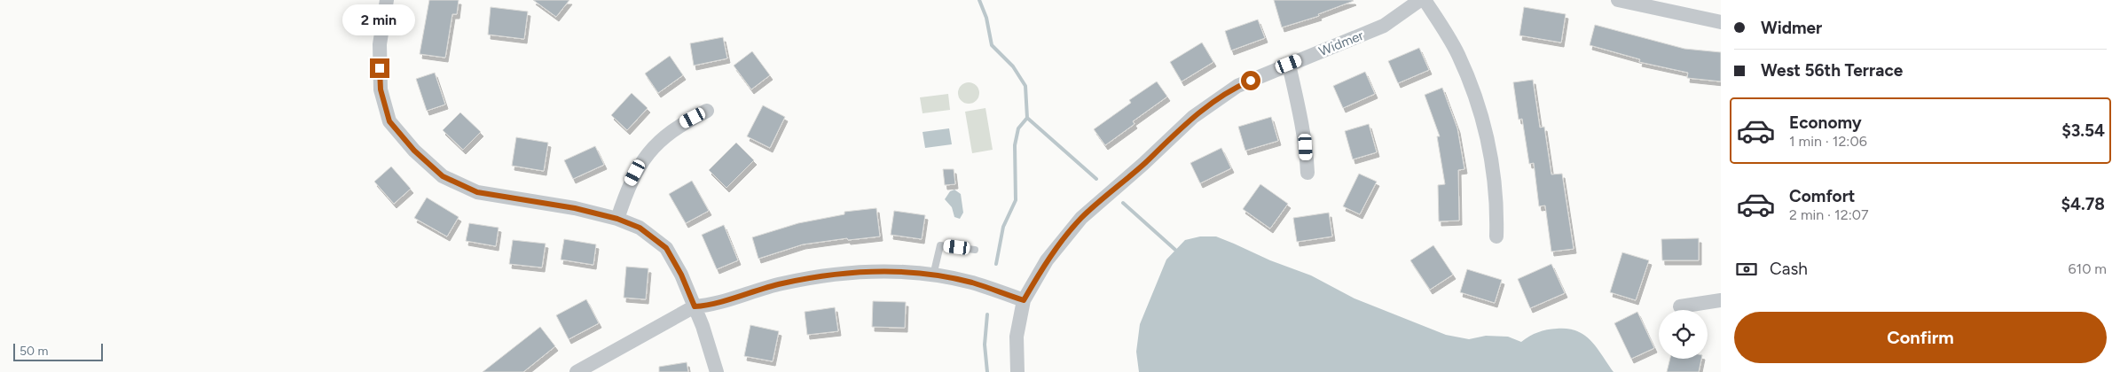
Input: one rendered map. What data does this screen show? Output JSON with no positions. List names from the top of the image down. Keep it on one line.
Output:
{"streets":{"street":["Widmer"]},"scale_bar":"50 m","page":{"banner":["Widmer","West 56th Terrace"],"bubble":"2 min","list":[{"name":"Economy","note":"1 min · 12:06","value":"$3.54"},{"name":"Comfort","note":"2 min · 12:07","value":"$4.78"}],"pay":["Cash","610 m"],"buttons":"Confirm","scale":"50 m"}}
